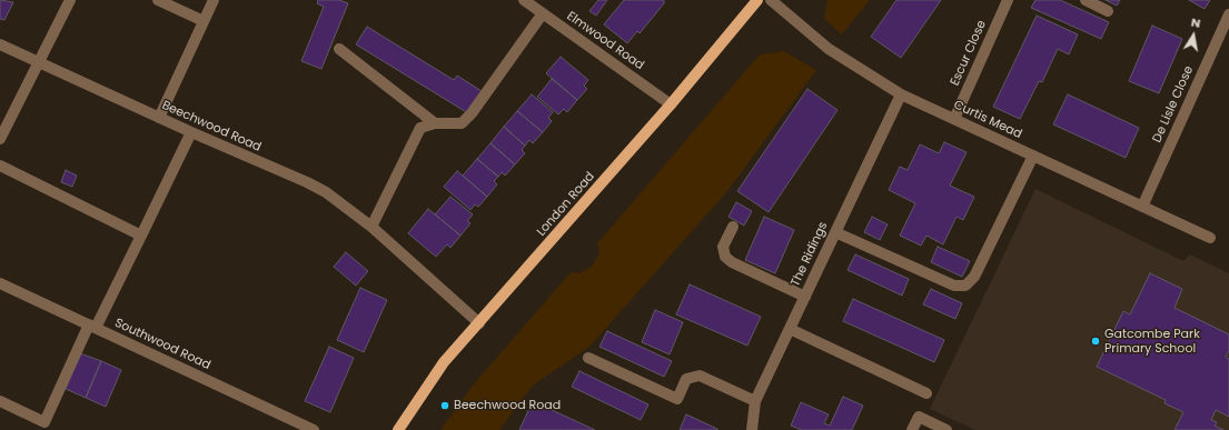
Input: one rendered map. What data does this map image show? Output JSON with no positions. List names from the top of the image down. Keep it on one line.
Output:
{"streets":{"main road":["London Road"],"street":["Elmwood Road","Escur Close","De Lisle Close","Curtis Mead","Beechwood Road","The Ridings","Southwood Road"]},"crossings":[["Elmwood Road","London Road"],["Escur Close","Curtis Mead"],["De Lisle Close","Curtis Mead"],["Curtis Mead","The Ridings"],["Beechwood Road","London Road"]],"places":["Gatcombe Park Primary School","Beechwood Road"],"north":"top"}
